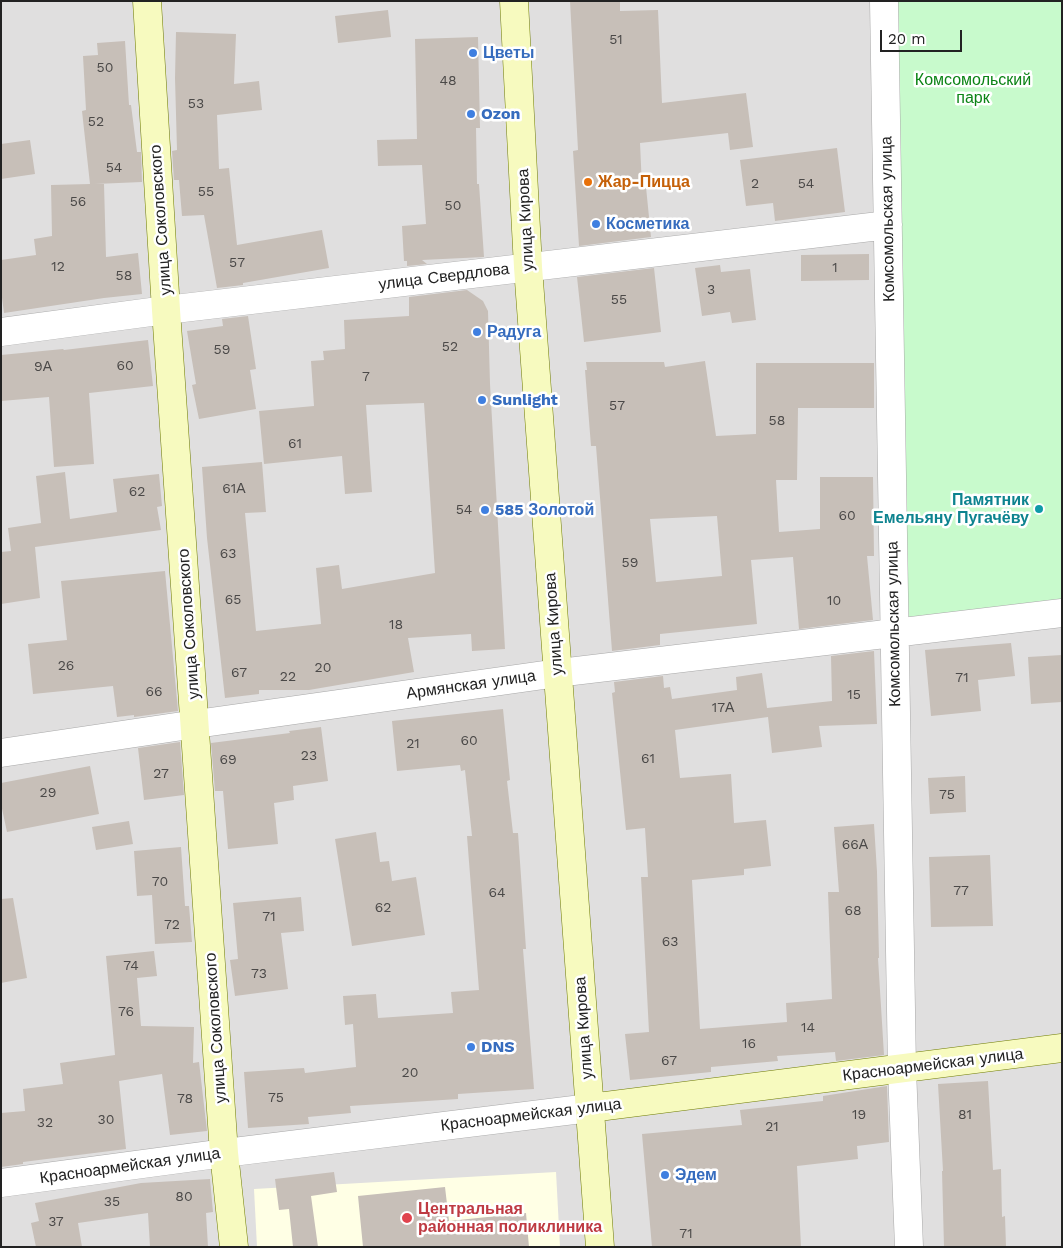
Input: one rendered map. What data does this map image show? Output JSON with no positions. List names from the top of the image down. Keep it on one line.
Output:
{"streets":{"street":["Комсомольская улица","улица Соколовского","улица Кирова","улица Свердлова","Армянская улица","Красноармейская улица"]},"crossings":[["Комсомольская улица","улица Свердлова"],["Комсомольская улица","Армянская улица"],["Комсомольская улица","Красноармейская улица"],["улица Соколовского","улица Свердлова"],["улица Соколовского","Армянская улица"],["улица Соколовского","Красноармейская улица"],["улица Кирова","улица Свердлова"],["улица Кирова","Армянская улица"],["улица Кирова","Красноармейская улица"]],"parks":["Комсомольский парк"],"places":["Цветы","Ozon","Жар-Пицца","Косметика","Радуга","Sunlight","Памятник Емельяну Пугачёву","585 Золотой","DNS","Эдем","Центральная районная поликлиника"],"house_numbers":["51","50","48","53","52","54","2","54","55","56","50","57","12","1","58","3","55","52","59","60","9А","7","57","58","61","61А","62","54","60","63","59","65","10","18","26","20","67","22","71","66","15","17А","60","21","23","61","69","27","29","75","66А","70","77","64","62","68","71","72","63","74","73","76","14","16","67","20","75","78","19","81","30","32","21","80","35","37","71"],"scale_bar":"20 m"}
